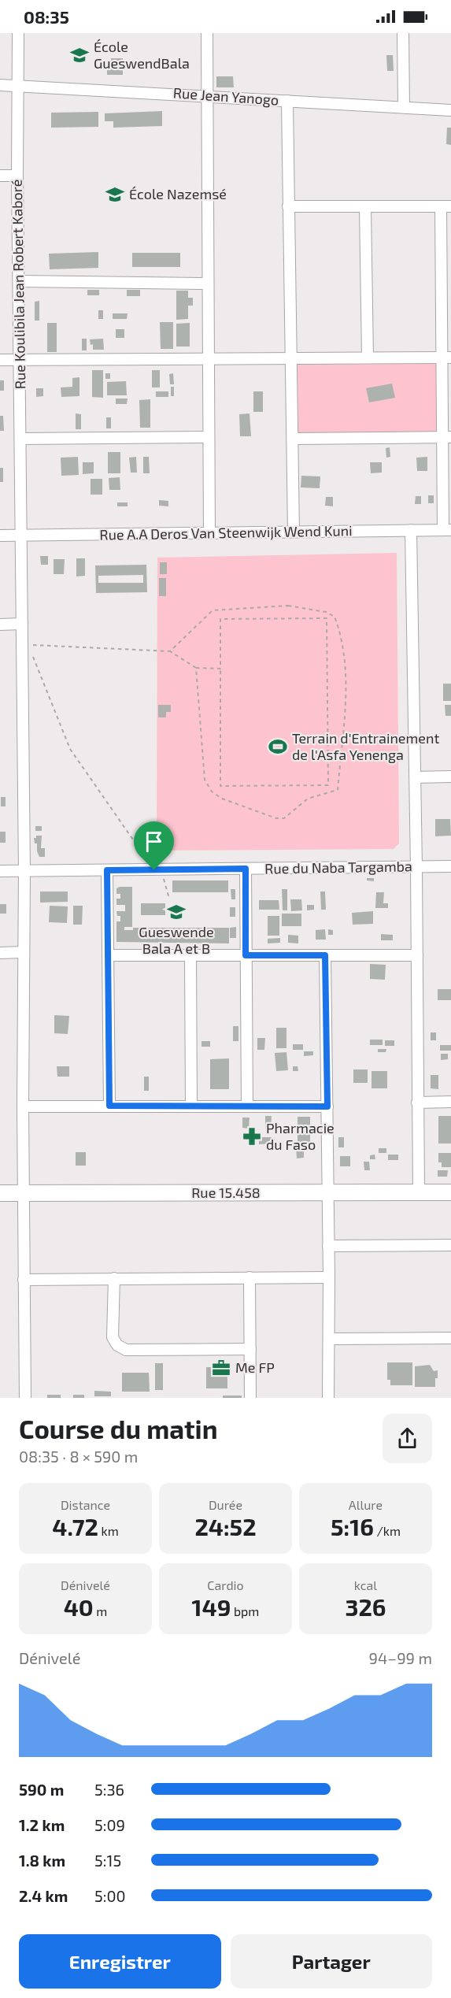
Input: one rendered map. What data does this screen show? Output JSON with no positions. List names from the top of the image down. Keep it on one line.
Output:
{"streets":{"main road":["Rue 15.458"],"street":["Rue Jean Yanogo","Rue Koulibila Jean Robert Kaboré","Rue A.A Deros Van Steenwijk Wend Kuni","Rue du Naba Targamba"]},"crossings":[["Rue Jean Yanogo","Rue Koulibila Jean Robert Kaboré"],["Rue Koulibila Jean Robert Kaboré","Rue A.A Deros Van Steenwijk Wend Kuni"],["Rue Koulibila Jean Robert Kaboré","Rue du Naba Targamba"],["Rue Koulibila Jean Robert Kaboré","Rue 15.458"]],"places":{"school or university":["École GueswendBala","École Nazemsé","Gueswende Bala A et B"],"sports":["Terrain d'Entrainement de l'Asfa Yenenga"],"pharmacy":["Pharmacie du Faso"],"office":["Me FP"]},"page":{"status":"08:35","heading":["Course du matin","08:35 · 8 × 590 m"],"stats":[["Distance","4.72 km"],["Durée","24:52"],["Allure","5:16 /km"],["Dénivelé","40 m"],["Cardio","149 bpm"],["kcal","326"]],"chart":["Dénivelé","94–99 m"],"list":[{"name":"590 m","note":"5:36"},{"name":"1.2 km","note":"5:09"},{"name":"1.8 km","note":"5:15"},{"name":"2.4 km","note":"5:00"}],"buttons":["Enregistrer","Partager"]}}
